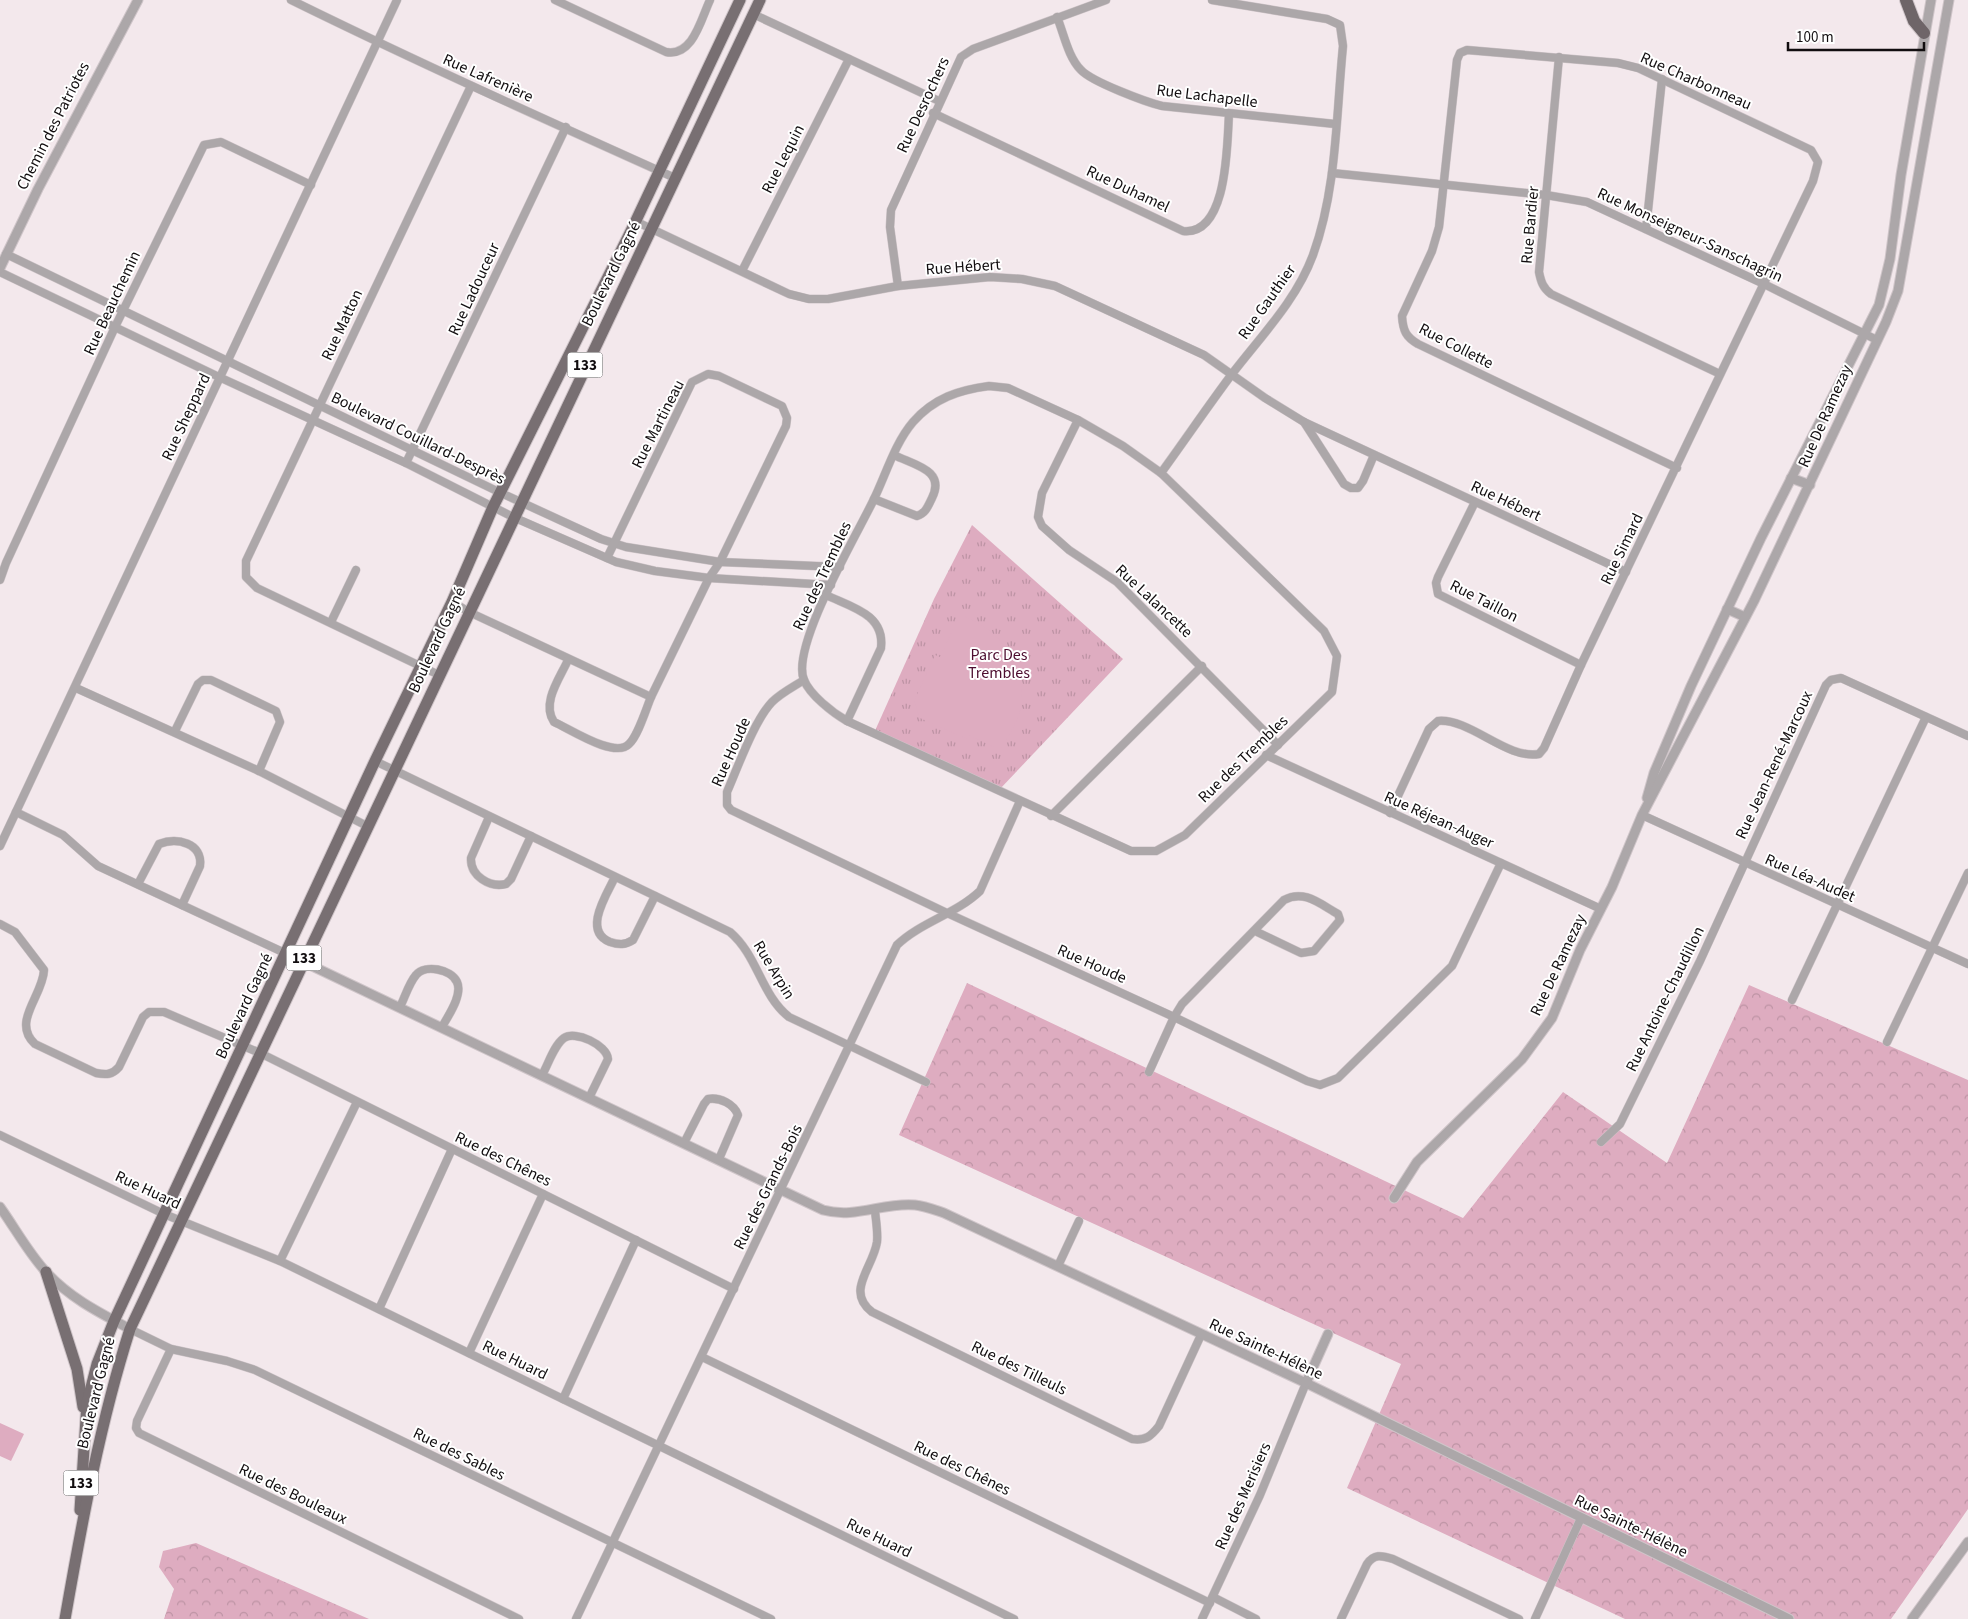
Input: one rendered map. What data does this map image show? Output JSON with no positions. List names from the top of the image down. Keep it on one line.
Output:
{"streets":{"main road":["Boulevard Gagné","133"],"street":["Rue Lafrenière","Rue Charbonneau","Rue Lachapelle","Rue Desrochers","Chemin des Patriotes","Rue Lequin","Rue Duhamel","Rue Bardier","Rue Monseigneur-Sanschagrin","Rue Hébert","Rue Ladouceur","Rue Gauthier","Rue Beauchemin","Rue Matton","Rue Collette","Rue De Ramezay","Rue Sheppard","Rue Martineau","Boulevard Couillard-Desprès","Rue Simard","Rue des Trembles","Rue Lalancette","Rue Taillon","Rue Houde","Rue Jean-René-Marcoux","Rue Réjean-Auger","Rue Léa-Audet","Rue Arpin","Rue Antoine-Chaudillon","Rue des Chênes","Rue des Grands-Bois","Rue Huard","Rue Sainte-Hélène","Rue des Tilleuls","Rue des Sables","Rue des Bouleaux","Rue des Merisiers"]},"crossings":[["Rue Lafrenière","Boulevard Gagné"],["Rue Lafrenière","Rue Ladouceur"],["Rue Lafrenière","Rue Matton"],["Rue Lafrenière","Rue Sheppard"],["Rue Charbonneau","Rue Bardier"],["Rue Charbonneau","Rue Collette"],["Rue Charbonneau","Rue Simard"],["Rue Lachapelle","Rue Desrochers"],["Rue Lachapelle","Rue Duhamel"],["Rue Lachapelle","Rue Gauthier"],["Rue Desrochers","Rue Duhamel"],["Rue Desrochers","Rue Hébert"],["Chemin des Patriotes","Boulevard Couillard-Desprès"],["Rue Lequin","Rue Hébert"],["Rue Bardier","Rue Monseigneur-Sanschagrin"],["Rue Bardier","Rue Simard"],["Rue Monseigneur-Sanschagrin","Rue Gauthier"],["Rue Monseigneur-Sanschagrin","Rue Collette"],["Rue Monseigneur-Sanschagrin","Rue De Ramezay"],["Rue Monseigneur-Sanschagrin","Rue Simard"],["Rue Hébert","Boulevard Gagné"],["Rue Hébert","Rue Gauthier"],["Rue Hébert","Rue Simard"],["Rue Hébert","Rue Taillon"],["Boulevard Gagné","133"],["Boulevard Gagné","Boulevard Couillard-Desprès"],["Boulevard Gagné","Rue Arpin"],["Boulevard Gagné","Rue des Chênes"],["Boulevard Gagné","Rue Huard"],["Boulevard Gagné","Rue Sainte-Hélène"],["Boulevard Gagné","Rue des Sables"],["Rue Ladouceur","Boulevard Couillard-Desprès"],["Rue Gauthier","Rue des Trembles"],["Rue Beauchemin","Rue Sheppard"],["Rue Beauchemin","Boulevard Couillard-Desprès"],["Rue Matton","Boulevard Couillard-Desprès"],["Rue Collette","Rue Simard"],["Rue De Ramezay","Rue Réjean-Auger"],["Rue De Ramezay","Rue Léa-Audet"],["Rue Sheppard","Boulevard Couillard-Desprès"],["Rue Sheppard","Rue Sainte-Hélène"],["Rue Martineau","Boulevard Couillard-Desprès"],["Boulevard Couillard-Desprès","Rue des Trembles"],["Rue Simard","Rue Taillon"],["Rue Simard","Rue Réjean-Auger"],["Rue des Trembles","Rue Lalancette"],["Rue des Trembles","Rue Houde"],["Rue des Trembles","Rue Réjean-Auger"],["Rue des Trembles","Rue des Grands-Bois"],["Rue Houde","Rue Réjean-Auger"],["Rue Houde","Rue des Grands-Bois"],["Rue Jean-René-Marcoux","Rue Léa-Audet"],["Rue Jean-René-Marcoux","Rue Antoine-Chaudillon"],["Rue Léa-Audet","Rue Antoine-Chaudillon"],["Rue Arpin","Rue des Grands-Bois"],["Rue des Chênes","Rue des Grands-Bois"],["Rue des Chênes","Rue des Merisiers"],["Rue des Grands-Bois","Rue Huard"],["Rue des Grands-Bois","Rue Sainte-Hélène"],["Rue des Grands-Bois","Rue des Sables"],["Rue Sainte-Hélène","Rue des Tilleuls"],["Rue Sainte-Hélène","Rue des Merisiers"],["Rue des Sables","Rue des Bouleaux"]],"parks":["Parc Des Trembles"],"scale_bar":"100 m"}
